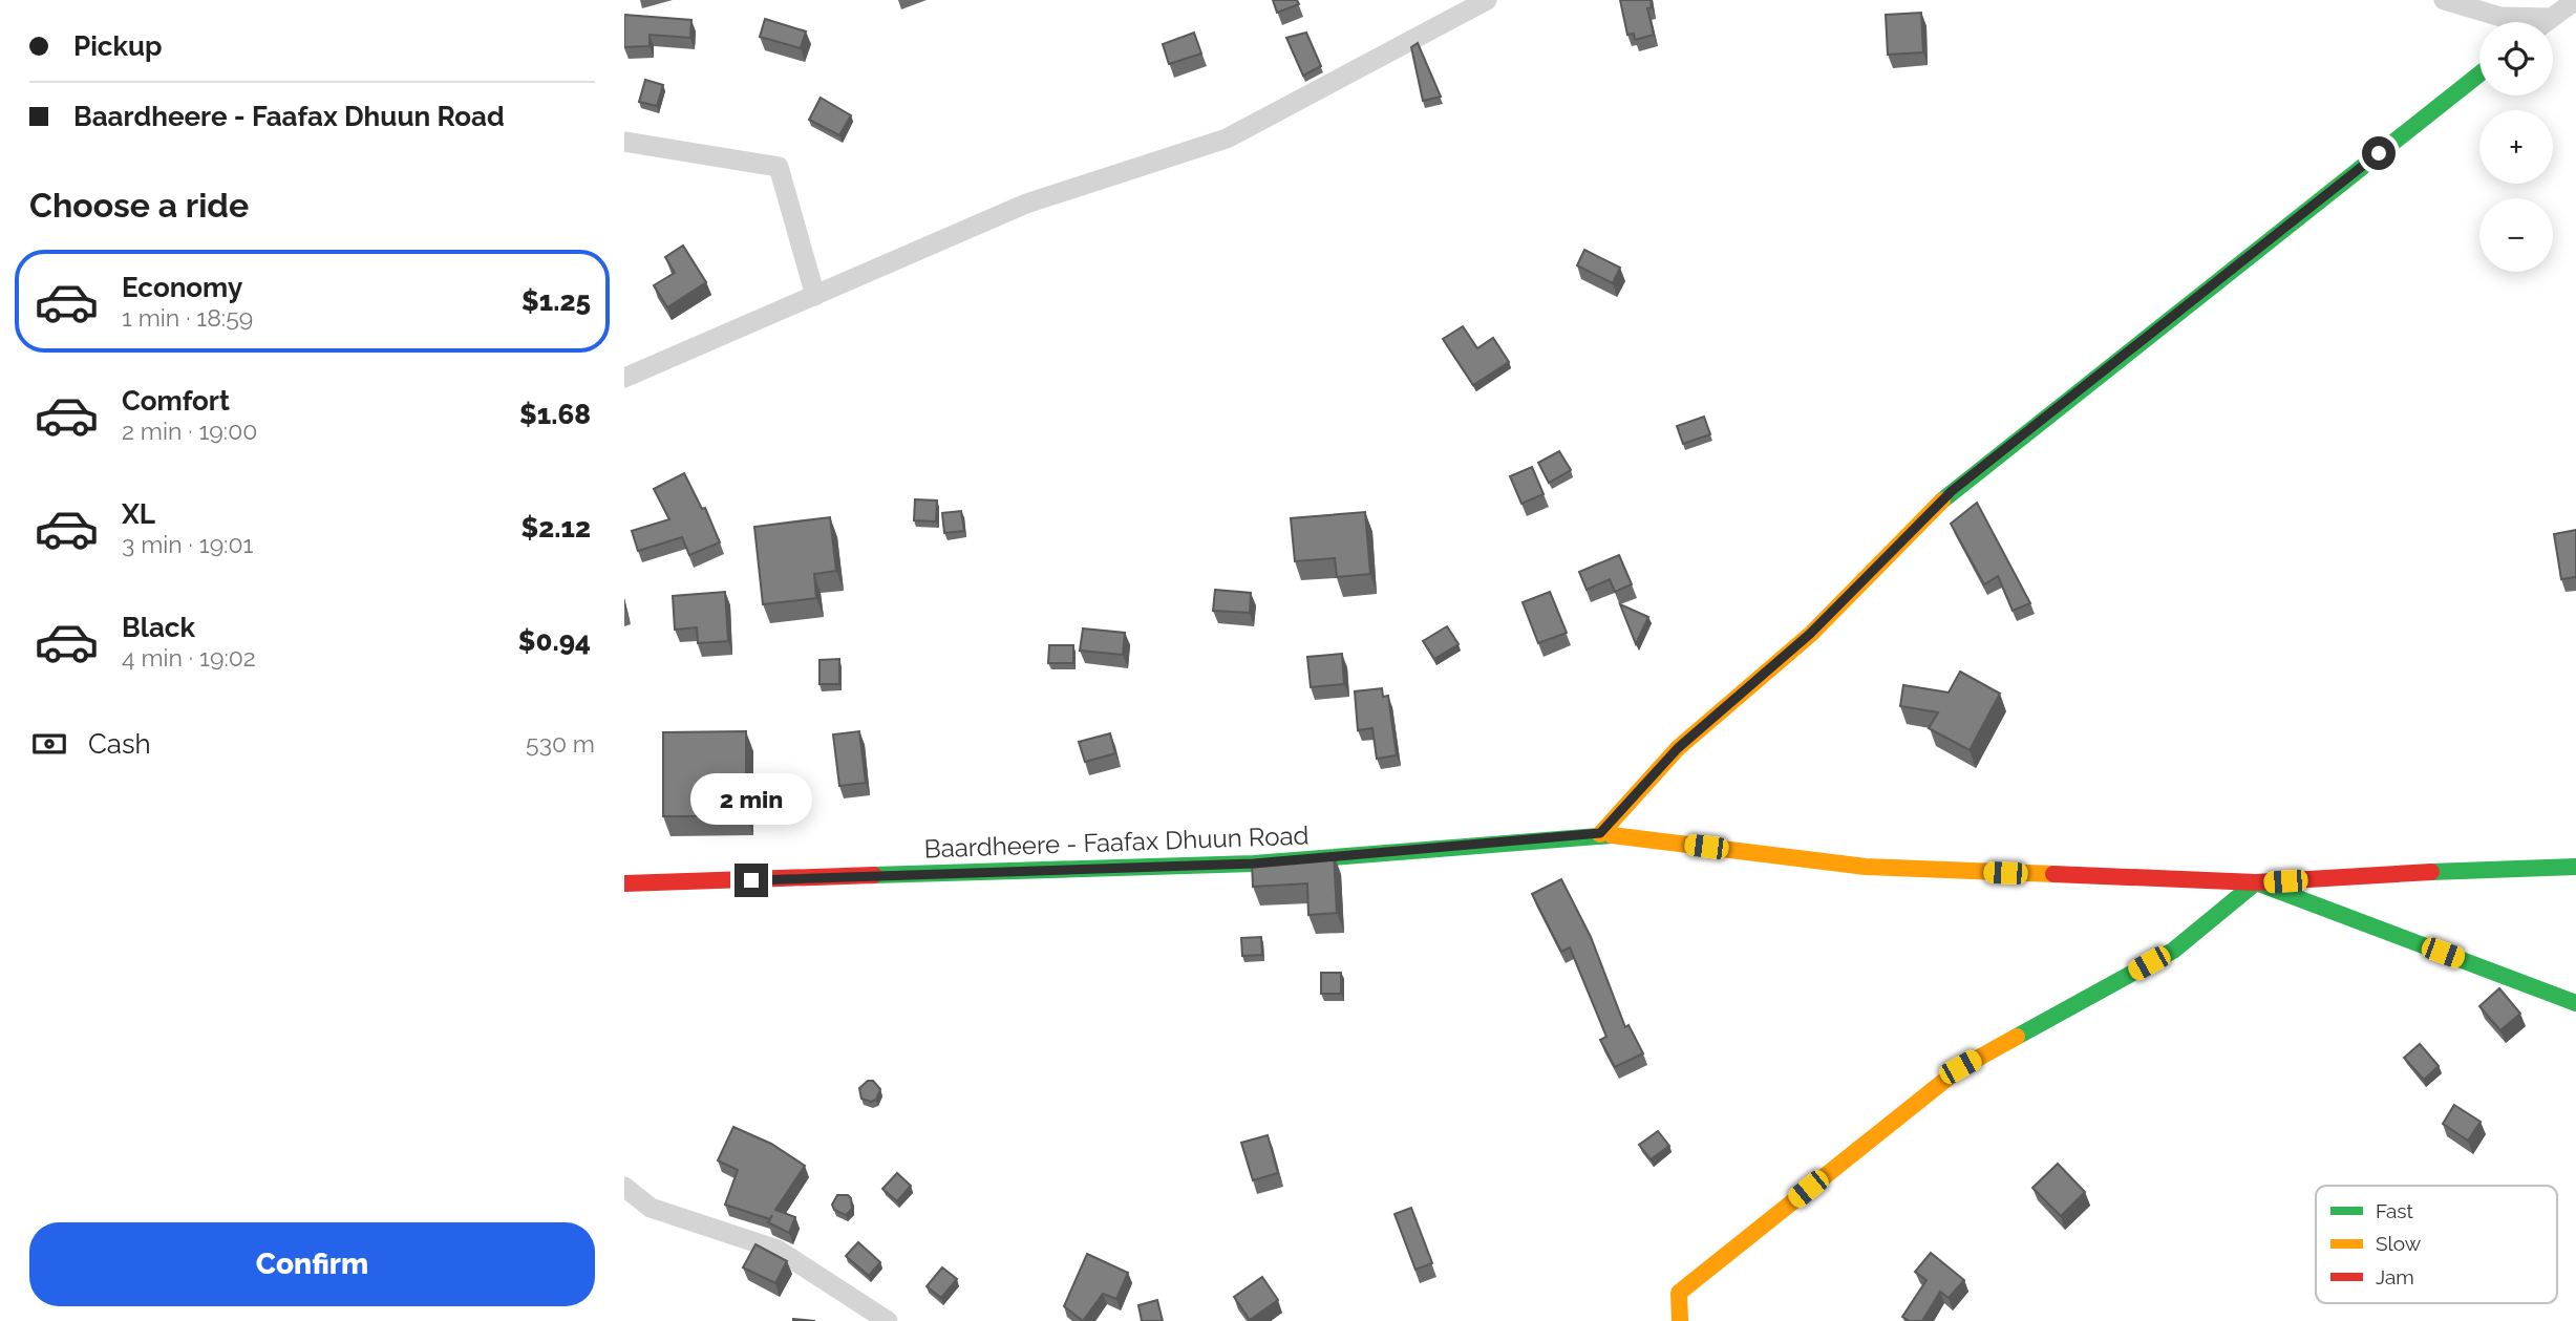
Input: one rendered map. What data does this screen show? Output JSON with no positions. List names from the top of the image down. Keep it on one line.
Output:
{"streets":{"street":["Baardheere - Faafax Dhuun Road"]},"legend":["Fast","Slow","Jam"],"page":{"banner":["Pickup","Baardheere - Faafax Dhuun Road"],"map_buttons":["+","−"],"heading":"Choose a ride","list":[{"name":"Economy","note":"1 min · 18:59","value":"$1.25"},{"name":"Comfort","note":"2 min · 19:00","value":"$1.68"},{"name":"XL","note":"3 min · 19:01","value":"$2.12"},{"name":"Black","note":"4 min · 19:02","value":"$0.94"}],"pay":["Cash","530 m"],"bubble":"2 min","buttons":"Confirm"}}
